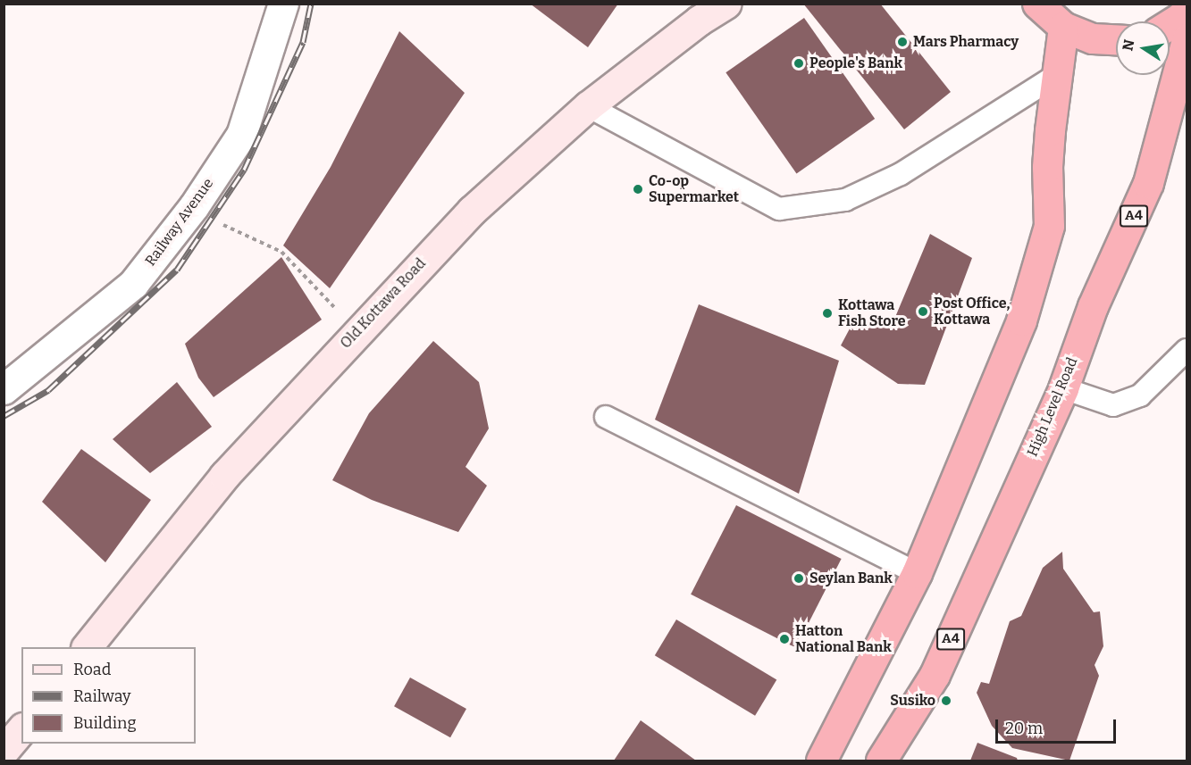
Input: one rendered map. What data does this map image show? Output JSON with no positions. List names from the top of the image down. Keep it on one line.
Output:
{"streets":{"highway":["A4","High Level Road"],"street":["Railway Avenue","Old Kottawa Road"]},"places":["Mars Pharmacy","People's Bank","Co-op Supermarket","Post Office, Kottawa","Kottawa Fish Store","Seylan Bank","Hatton National Bank","Susiko"],"legend":["Road","Railway","Building"],"scale_bar":"20 m","north":"left"}
